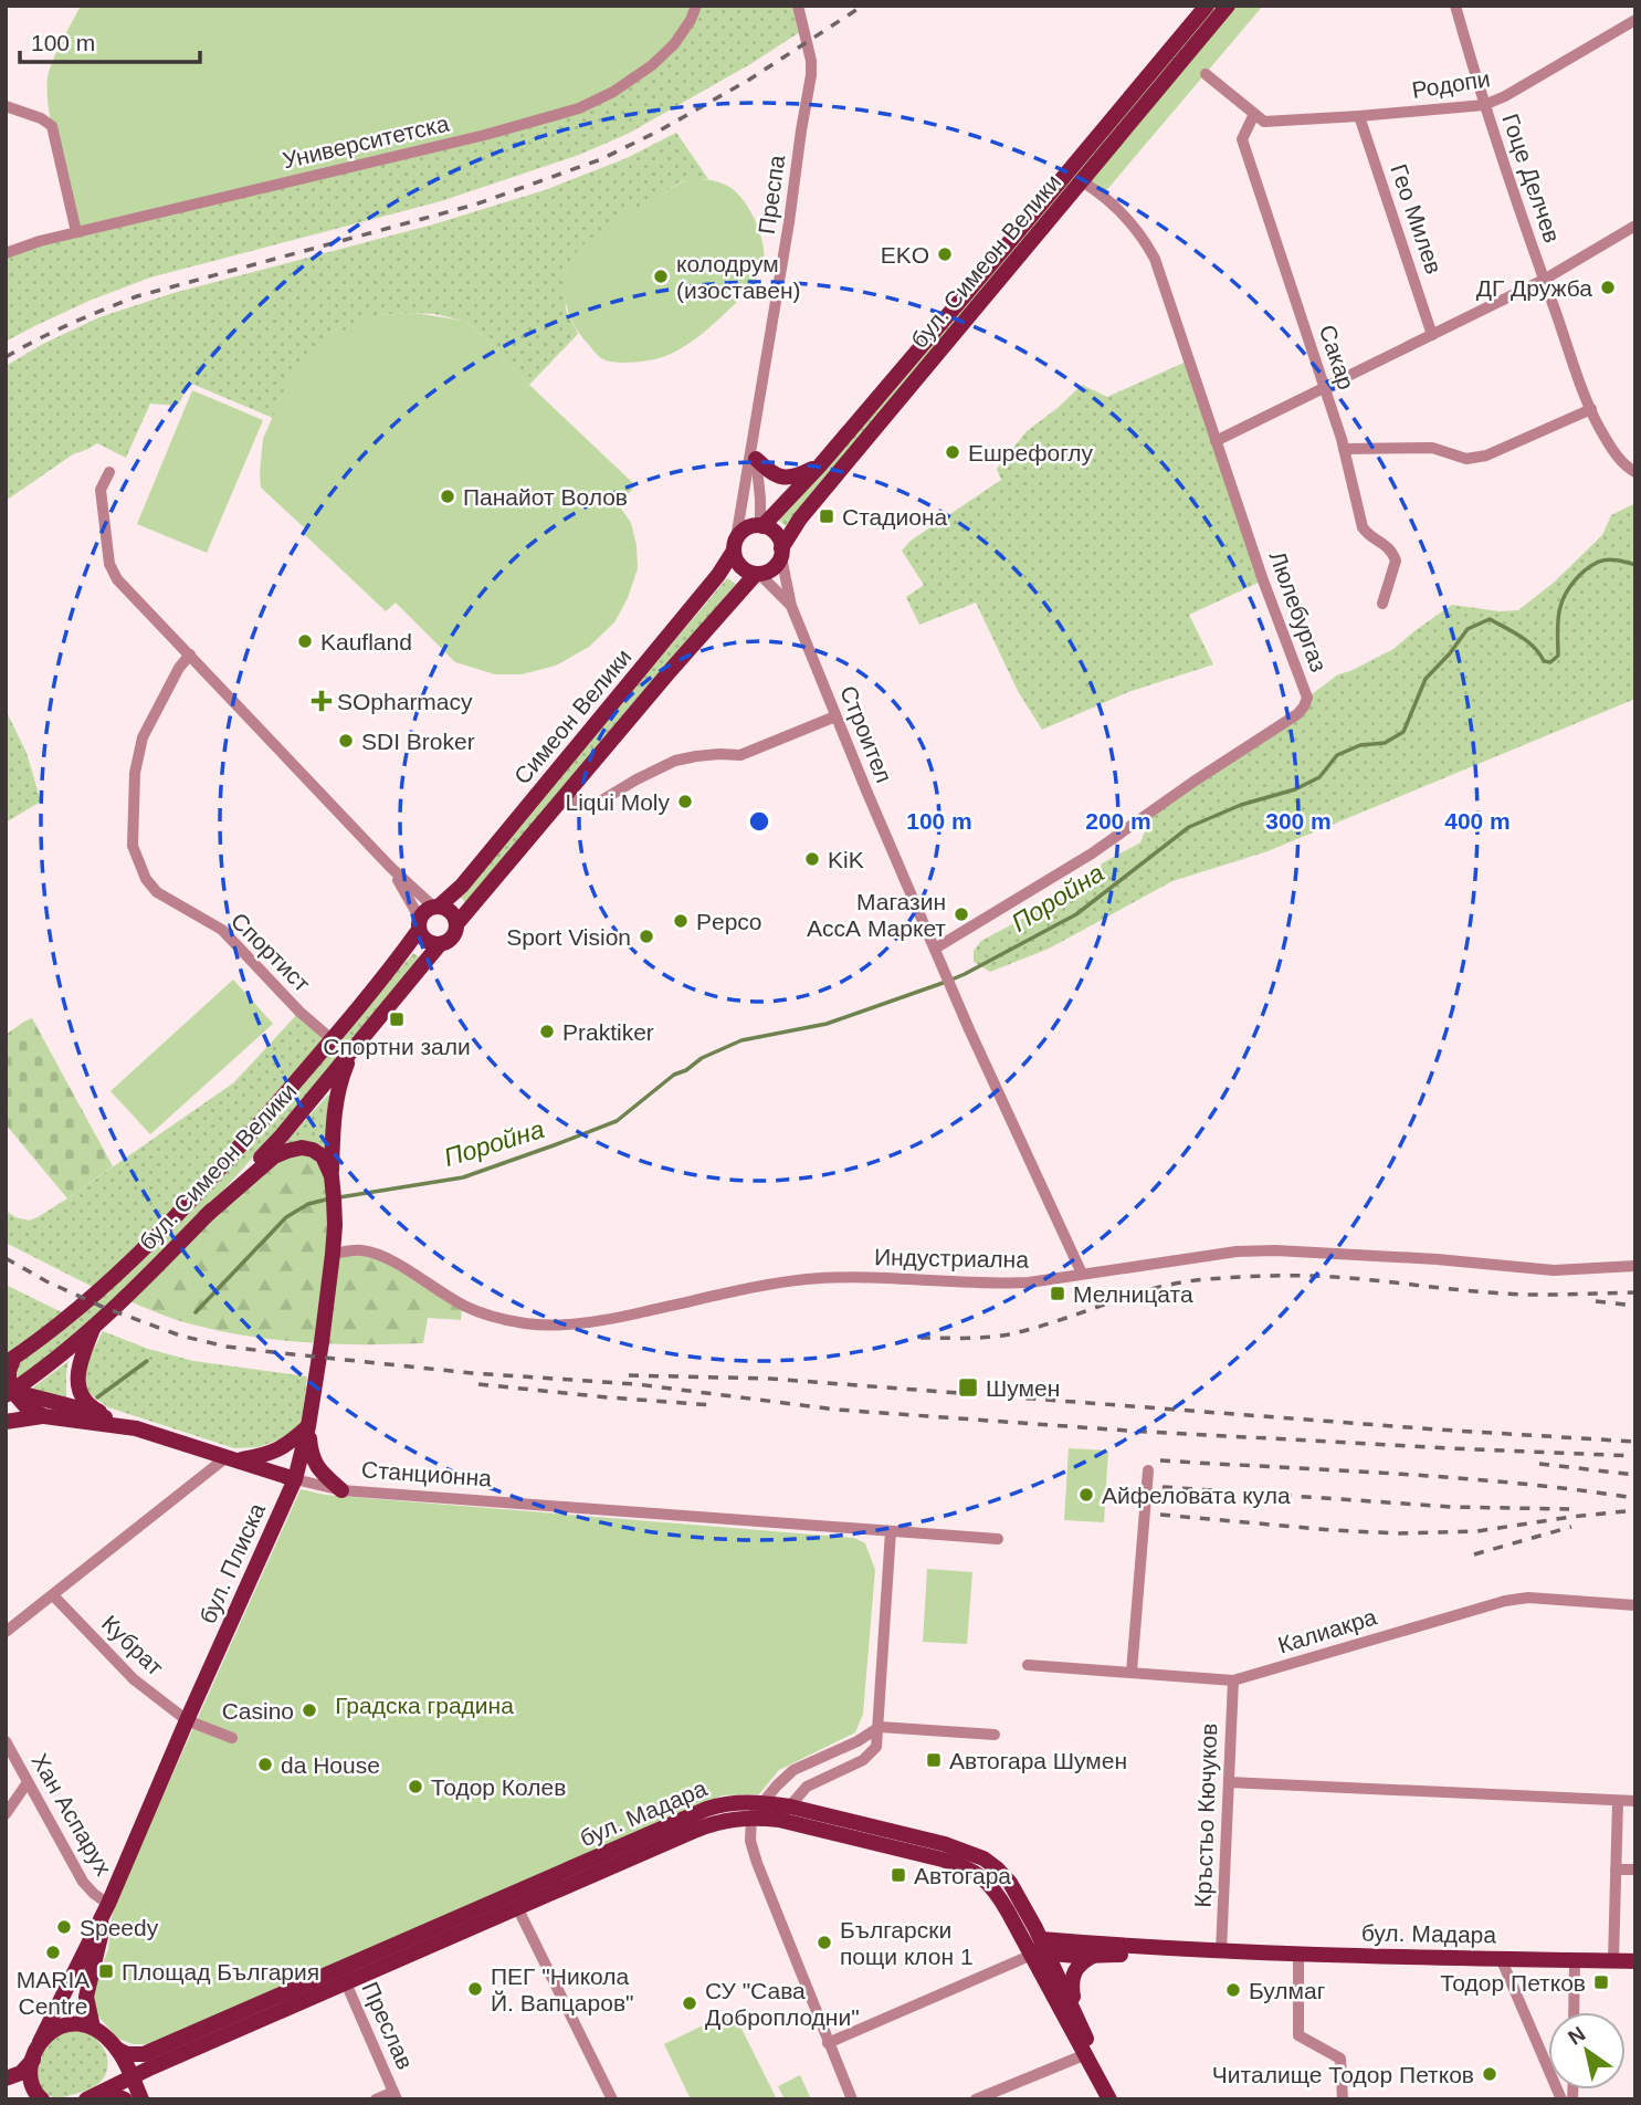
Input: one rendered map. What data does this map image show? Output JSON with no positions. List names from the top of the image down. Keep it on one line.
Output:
{"streets":{"main road":["бул. Симеон Велики","Симеон Велики","Станционна","бул. Плиска","бул. Мадара"],"street":["Родопи","Университетска","Гоце Делчев","Преспа","Гео Милев","Сакар","Люлебургаз","Строител","Спортист","Индустриална","Калиакра","Кубрат","Хан Аспарух","Кръстьо Кючуков","Преслав"]},"crossings":[["Родопи","Гоце Делчев"],["Родопи","Гео Милев"],["Родопи","Сакар"],["бул. Симеон Велики","Люлебургаз"],["бул. Симеон Велики","Симеон Велики"],["бул. Симеон Велики","Спортист"],["Люлебургаз","Строител"],["Строител","Индустриална"],["Индустриална","бул. Плиска"],["Станционна","бул. Плиска"],["бул. Плиска","Кубрат"],["бул. Плиска","Хан Аспарух"],["Калиакра","Кръстьо Кючуков"],["бул. Мадара","Кръстьо Кючуков"],["бул. Мадара","Преслав"]],"water":["Поройна"],"parks":["Градска градина"],"places":{"other":["EKO","колодрум (изоставен)","ДГ Дружба","Ешрефоглу","Панайот Волов","Kaufland","SDI Broker","Liqui Moly","KiK","Магазин АссА Маркет","Pepco","Sport Vision","Praktiker","Айфеловата кула","Casino","da House","Тодор Колев","Speedy","Български пощи клон 1","MARIA Centre","ПЕГ \"Никола Й. Вапцаров\"","Булмаг","СУ \"Сава Доброплодни\"","Читалище Тодор Петков"],"transit":["Стадиона","Спортни зали","Мелницата","Шумен","Автогара Шумен","Автогара","Площад България","Тодор Петков"],"health":["SOpharmacy"]},"scale_bar":"100 m","north":"top left","rings":["100 m","200 m","300 m","400 m"]}
